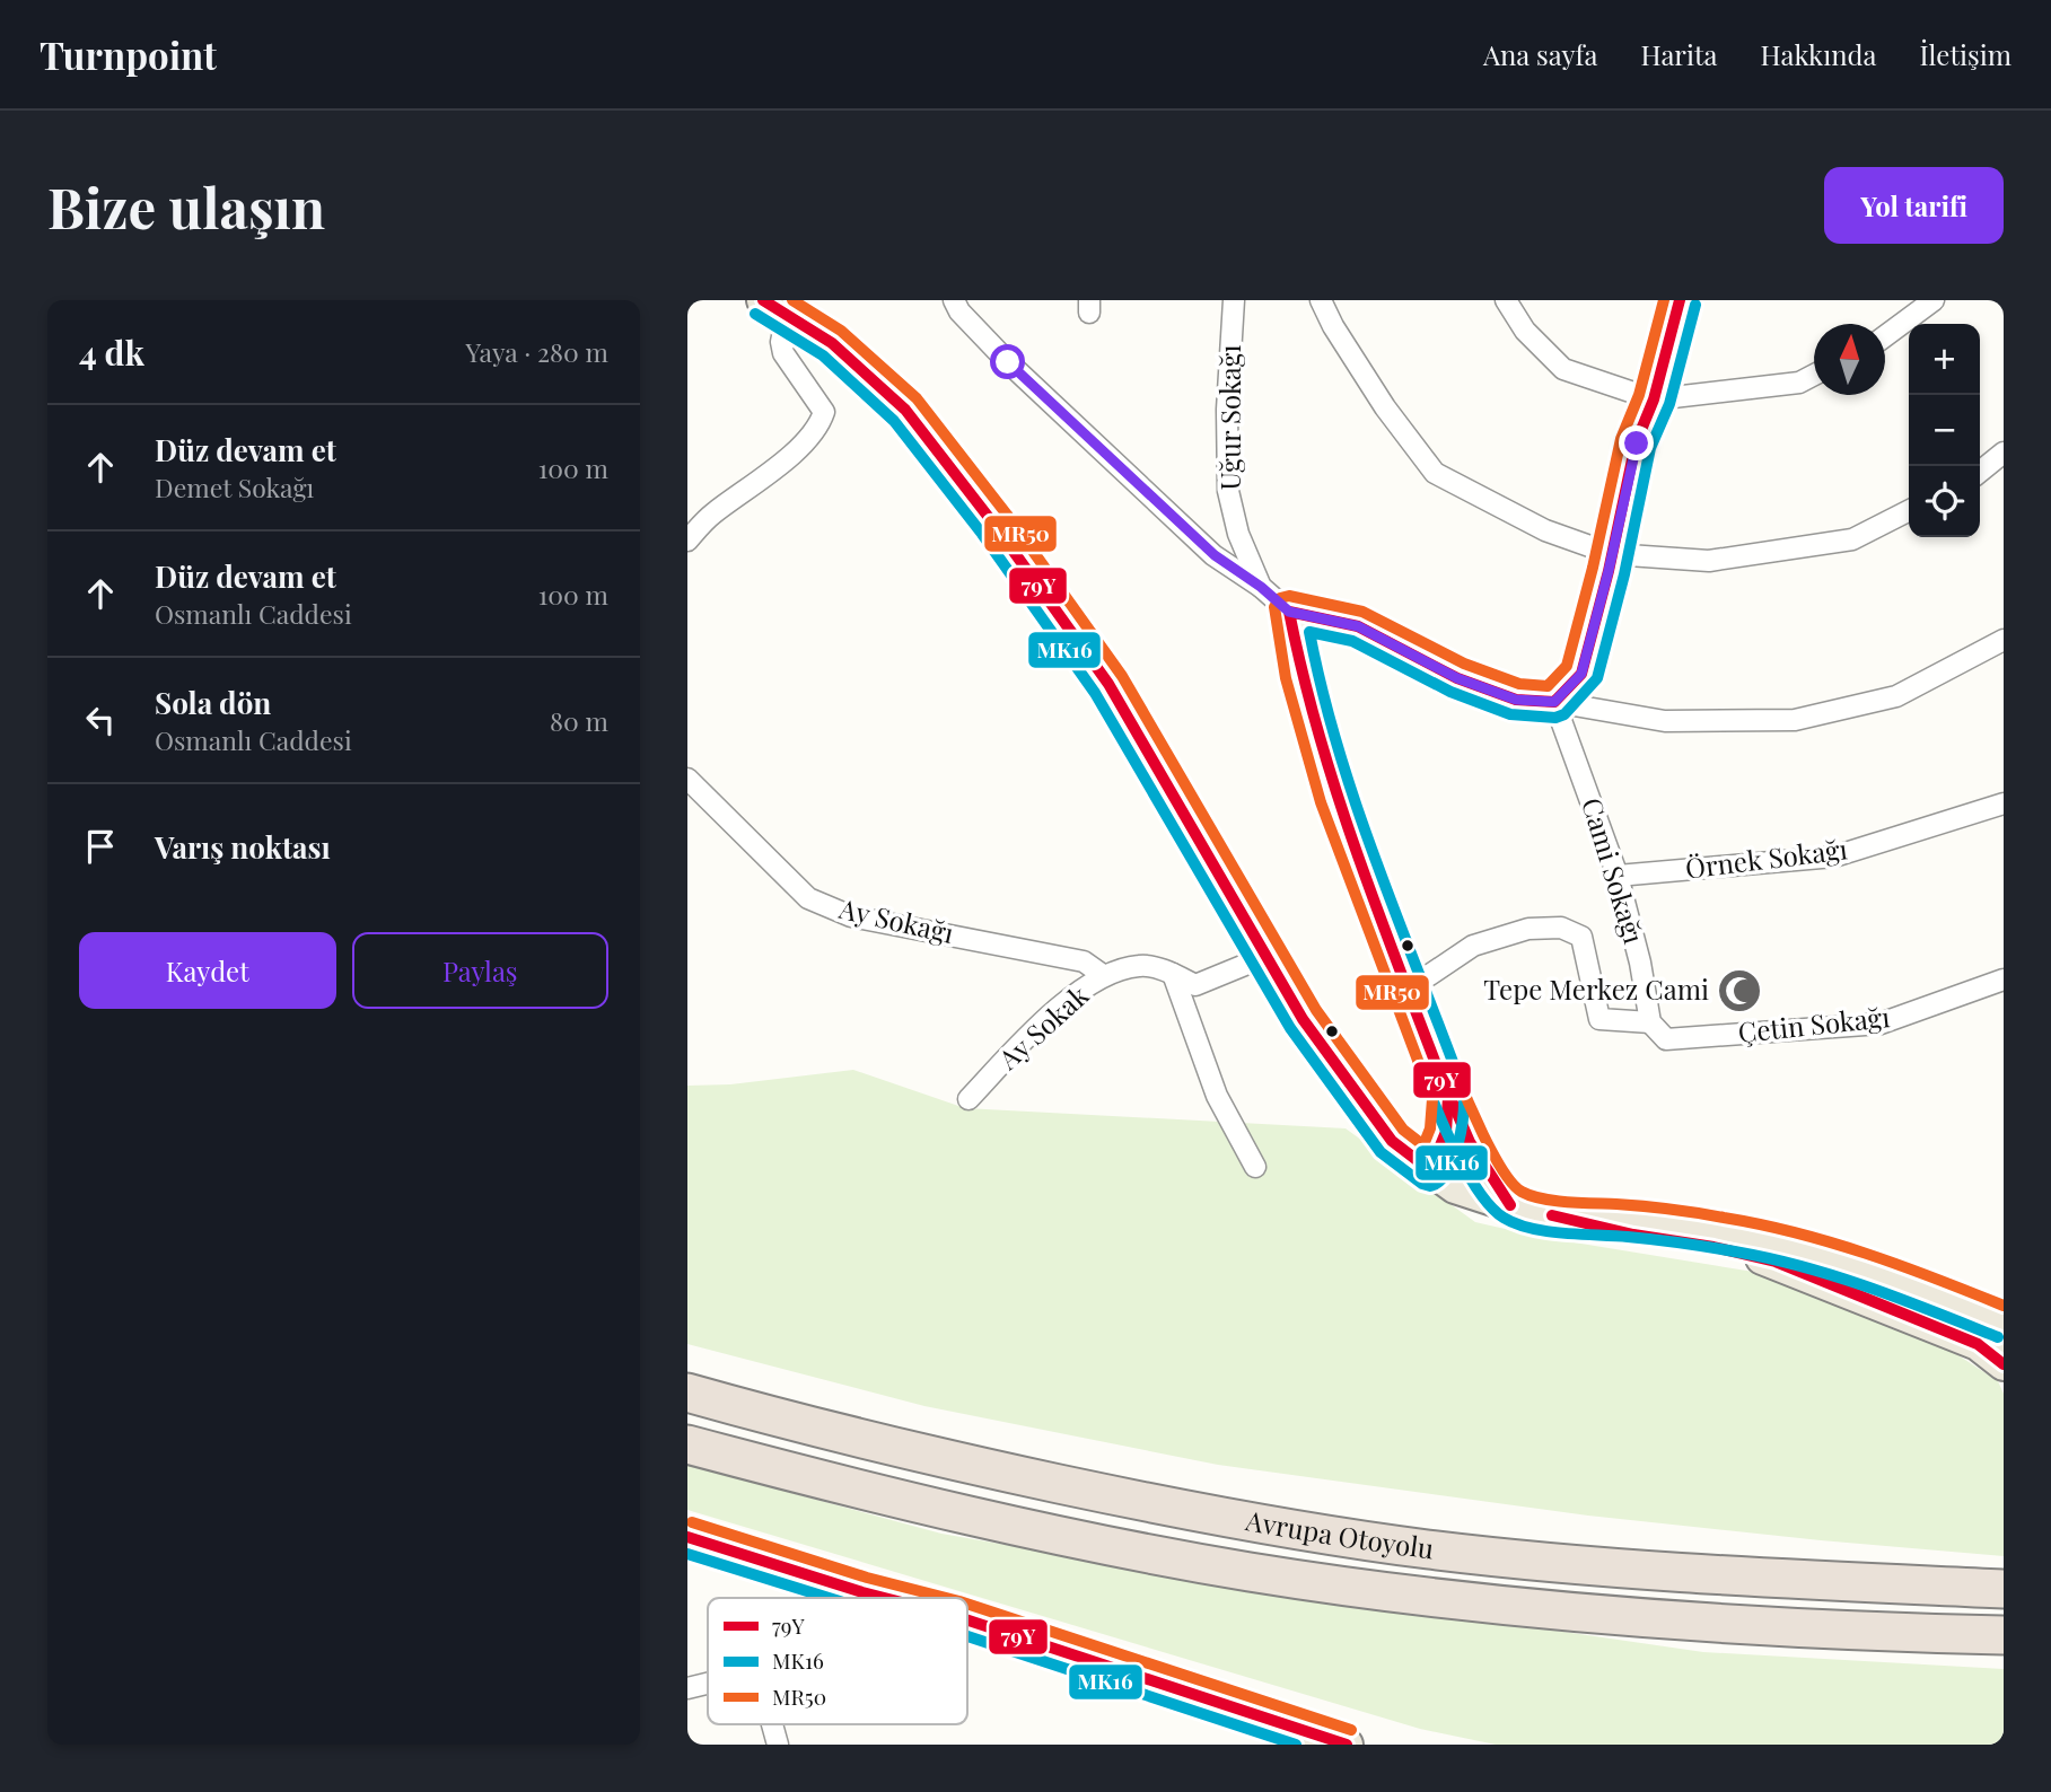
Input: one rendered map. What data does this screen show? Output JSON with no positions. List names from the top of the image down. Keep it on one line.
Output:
{"streets":{"highway":["Avrupa Otoyolu"],"street":["Uğur Sokağı","Örnek Sokağı","Cami Sokağı","Ay Sokağı","Çetin Sokağı","Ay Sokak"]},"crossings":[["Örnek Sokağı","Cami Sokağı"],["Cami Sokağı","Çetin Sokağı"],["Ay Sokağı","Ay Sokak"]],"places":{"mosque":["Tepe Merkez Cami"]},"lines":["transit line 79Y","transit line MR50","transit line MK16"],"legend":["79Y","MK16","MR50"],"north":"top","page":{"header":"Turnpoint","nav":["Ana sayfa","Harita","Hakkında","İletişim"],"buttons":["Yol tarifi",["Kaydet","Paylaş"]],"title":"Bize ulaşın","heading":["4 dk","Yaya · 280 m"],"map_buttons":["+","−"],"list":[["Düz devam et","Demet Sokağı","100 m"],["Düz devam et","Osmanlı Caddesi","100 m"],["Sola dön","Osmanlı Caddesi","80 m"],"Varış noktası"]}}
